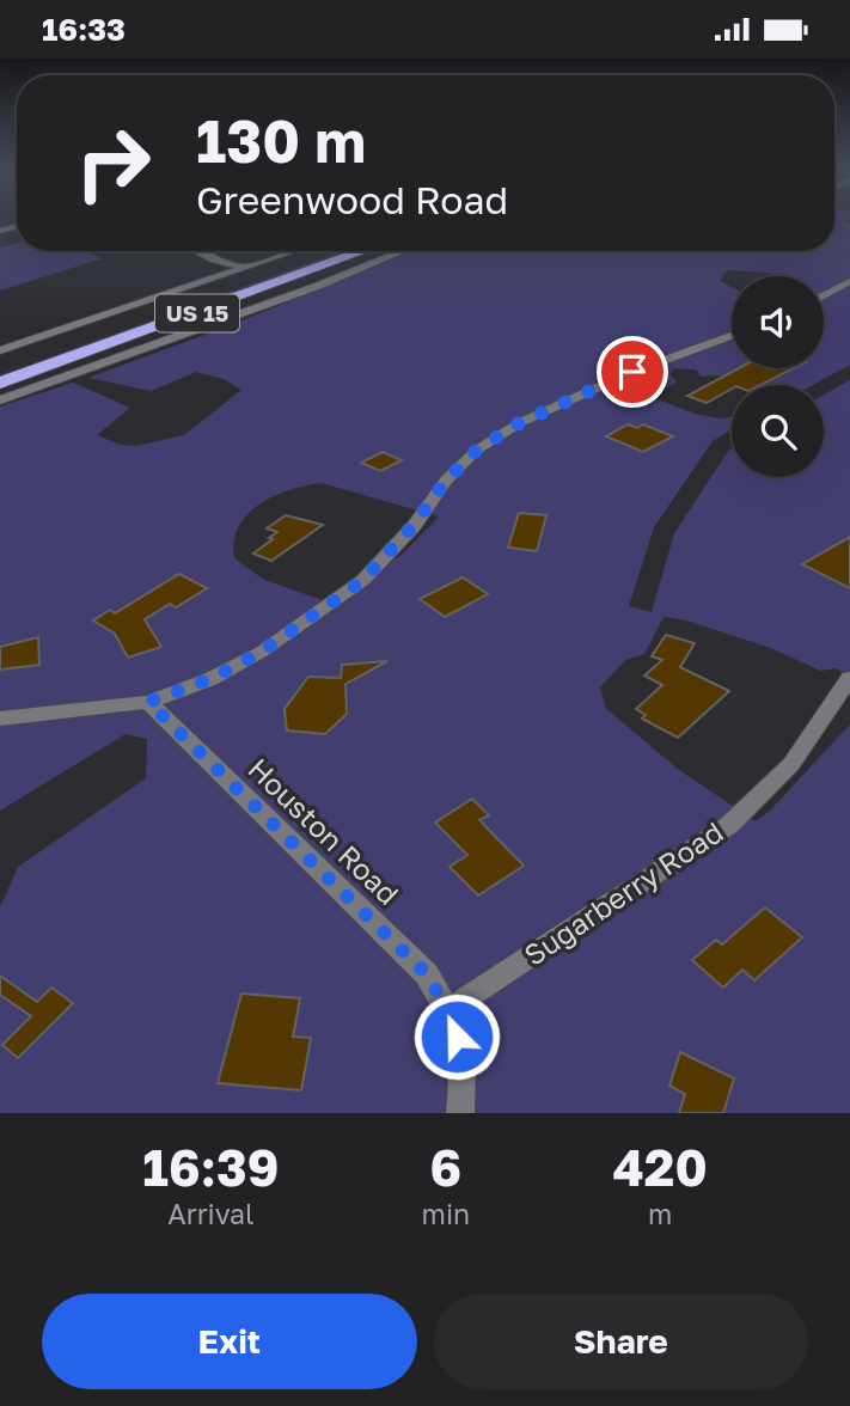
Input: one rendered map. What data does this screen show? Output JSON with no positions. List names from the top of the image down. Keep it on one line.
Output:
{"streets":{"highway":["US 15"],"street":["Houston Road","Sugarberry Road"]},"crossings":[["Houston Road","Sugarberry Road"]],"page":{"status":"16:33","turn":["130 m","Greenwood Road"],"eta":["16:39","Arrival","6","min","420","m"],"buttons":["Exit","Share"]}}
